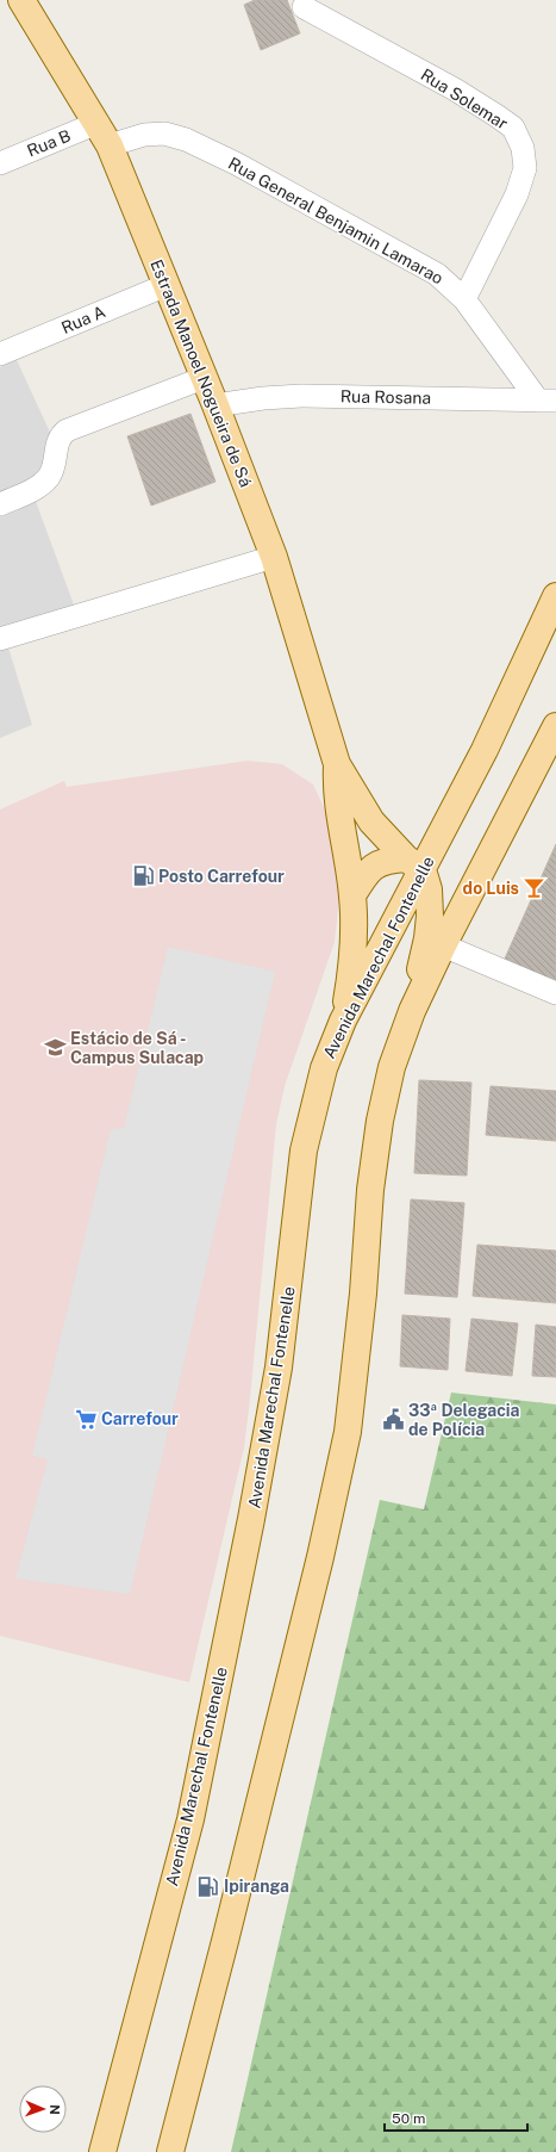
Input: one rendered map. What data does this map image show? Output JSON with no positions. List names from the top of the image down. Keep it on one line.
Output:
{"streets":{"main road":["Estrada Manoel Nogueira de Sá","Avenida Marechal Fontenelle"],"street":["Rua Solemar","Rua B","Rua General Benjamin Lamarao","Rua A","Rua Rosana"]},"crossings":[["Rua Solemar","Rua General Benjamin Lamarao"],["Rua B","Rua General Benjamin Lamarao"],["Rua B","Estrada Manoel Nogueira de Sá"],["Rua General Benjamin Lamarao","Estrada Manoel Nogueira de Sá"],["Rua General Benjamin Lamarao","Rua Rosana"],["Rua A","Estrada Manoel Nogueira de Sá"],["Estrada Manoel Nogueira de Sá","Rua Rosana"],["Estrada Manoel Nogueira de Sá","Avenida Marechal Fontenelle"]],"places":{"fuel station":["Posto Carrefour","Ipiranga"],"bar":["do Luis"],"school or university":["Estácio de Sá - Campus Sulacap"],"supermarket":["Carrefour"],"public building":["33ª Delegacia de Polícia"]},"scale_bar":"50 m","north":"right"}
